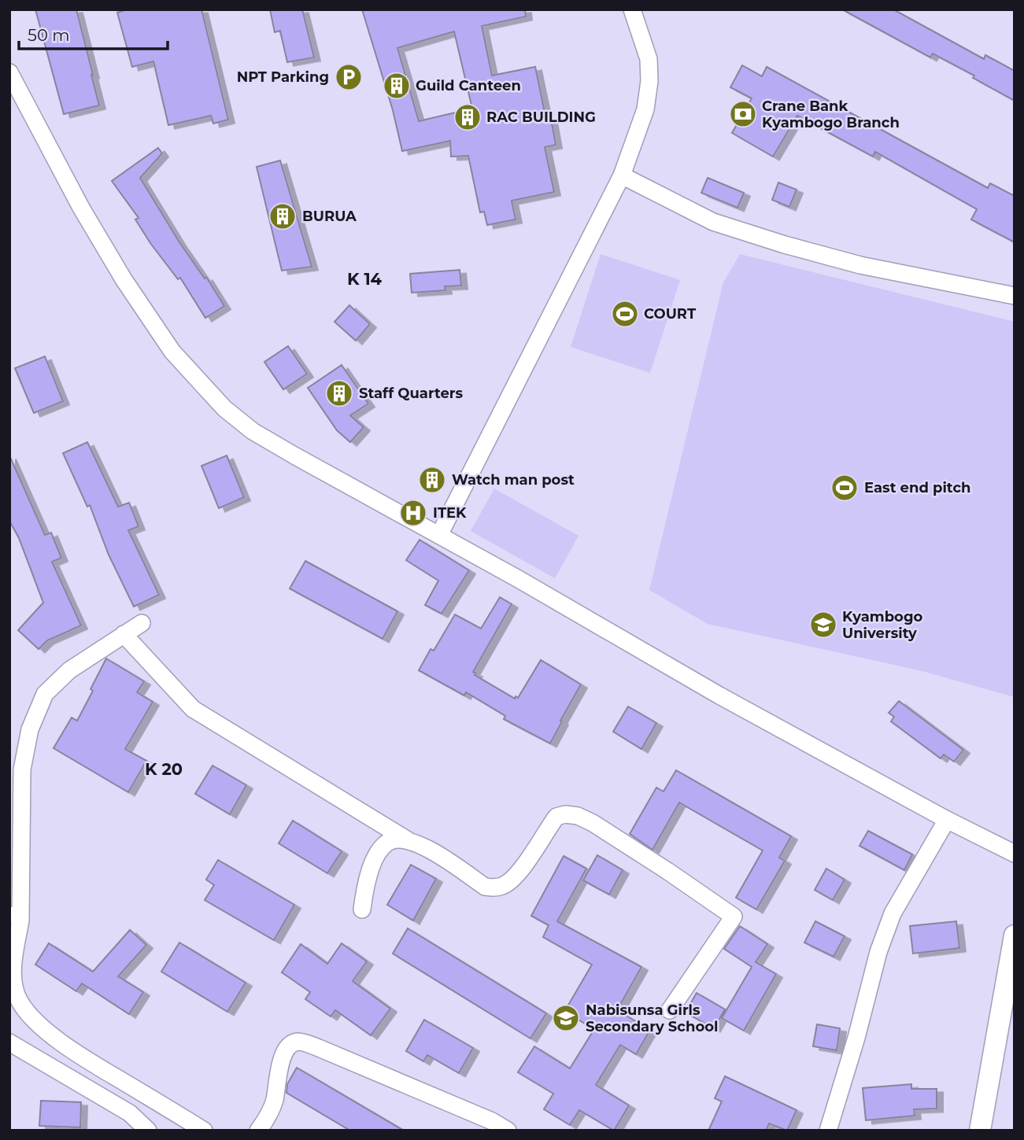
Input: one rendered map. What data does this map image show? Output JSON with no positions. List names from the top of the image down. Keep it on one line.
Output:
{"districts":["K 14","K 20"],"places":{"parking":["NPT Parking"],"building":["Guild Canteen","RAC BUILDING","BURUA","Staff Quarters","Watch man post"],"bank":["Crane Bank Kyambogo Branch"],"sports":["COURT","East end pitch"],"hospital":["ITEK"],"school or university":["Kyambogo University","Nabisunsa Girls Secondary School"]},"scale_bar":"50 m"}
